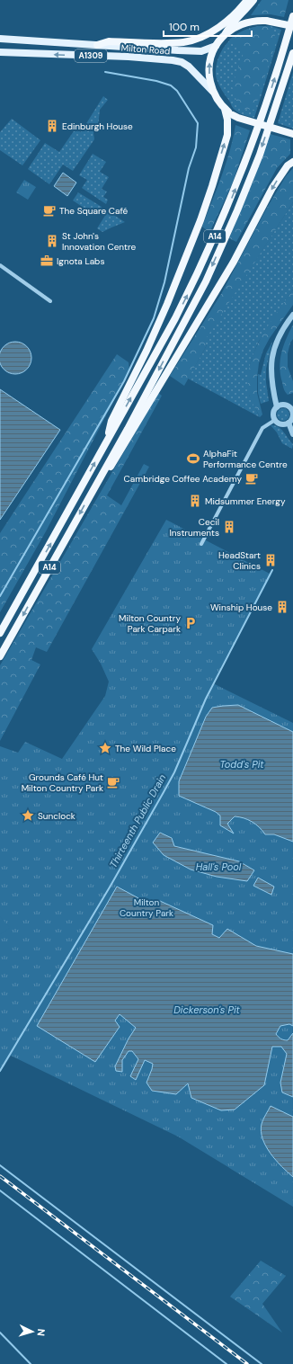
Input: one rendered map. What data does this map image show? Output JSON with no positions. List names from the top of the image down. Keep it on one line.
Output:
{"streets":{"highway":["A14"],"main road":["Milton Road","A1309"]},"water":["Todd's Pit","Thirteenth Public Drain","Hall's Pool","Dickerson's Pit"],"parks":["Milton Country Park"],"places":{"building":["Edinburgh House","St John's Innovation Centre","Midsummer Energy","Cecil Instruments","HeadStart Clinics","Winship House"],"cafe":["The Square Café","Cambridge Coffee Academy","Grounds Café Hut Milton Country Park"],"office":["Ignota Labs"],"sports":["AlphaFit Performance Centre"],"parking":["Milton Country Park Carpark"],"place":["The Wild Place","Sunclock"]},"scale_bar":"100 m","north":"right"}
